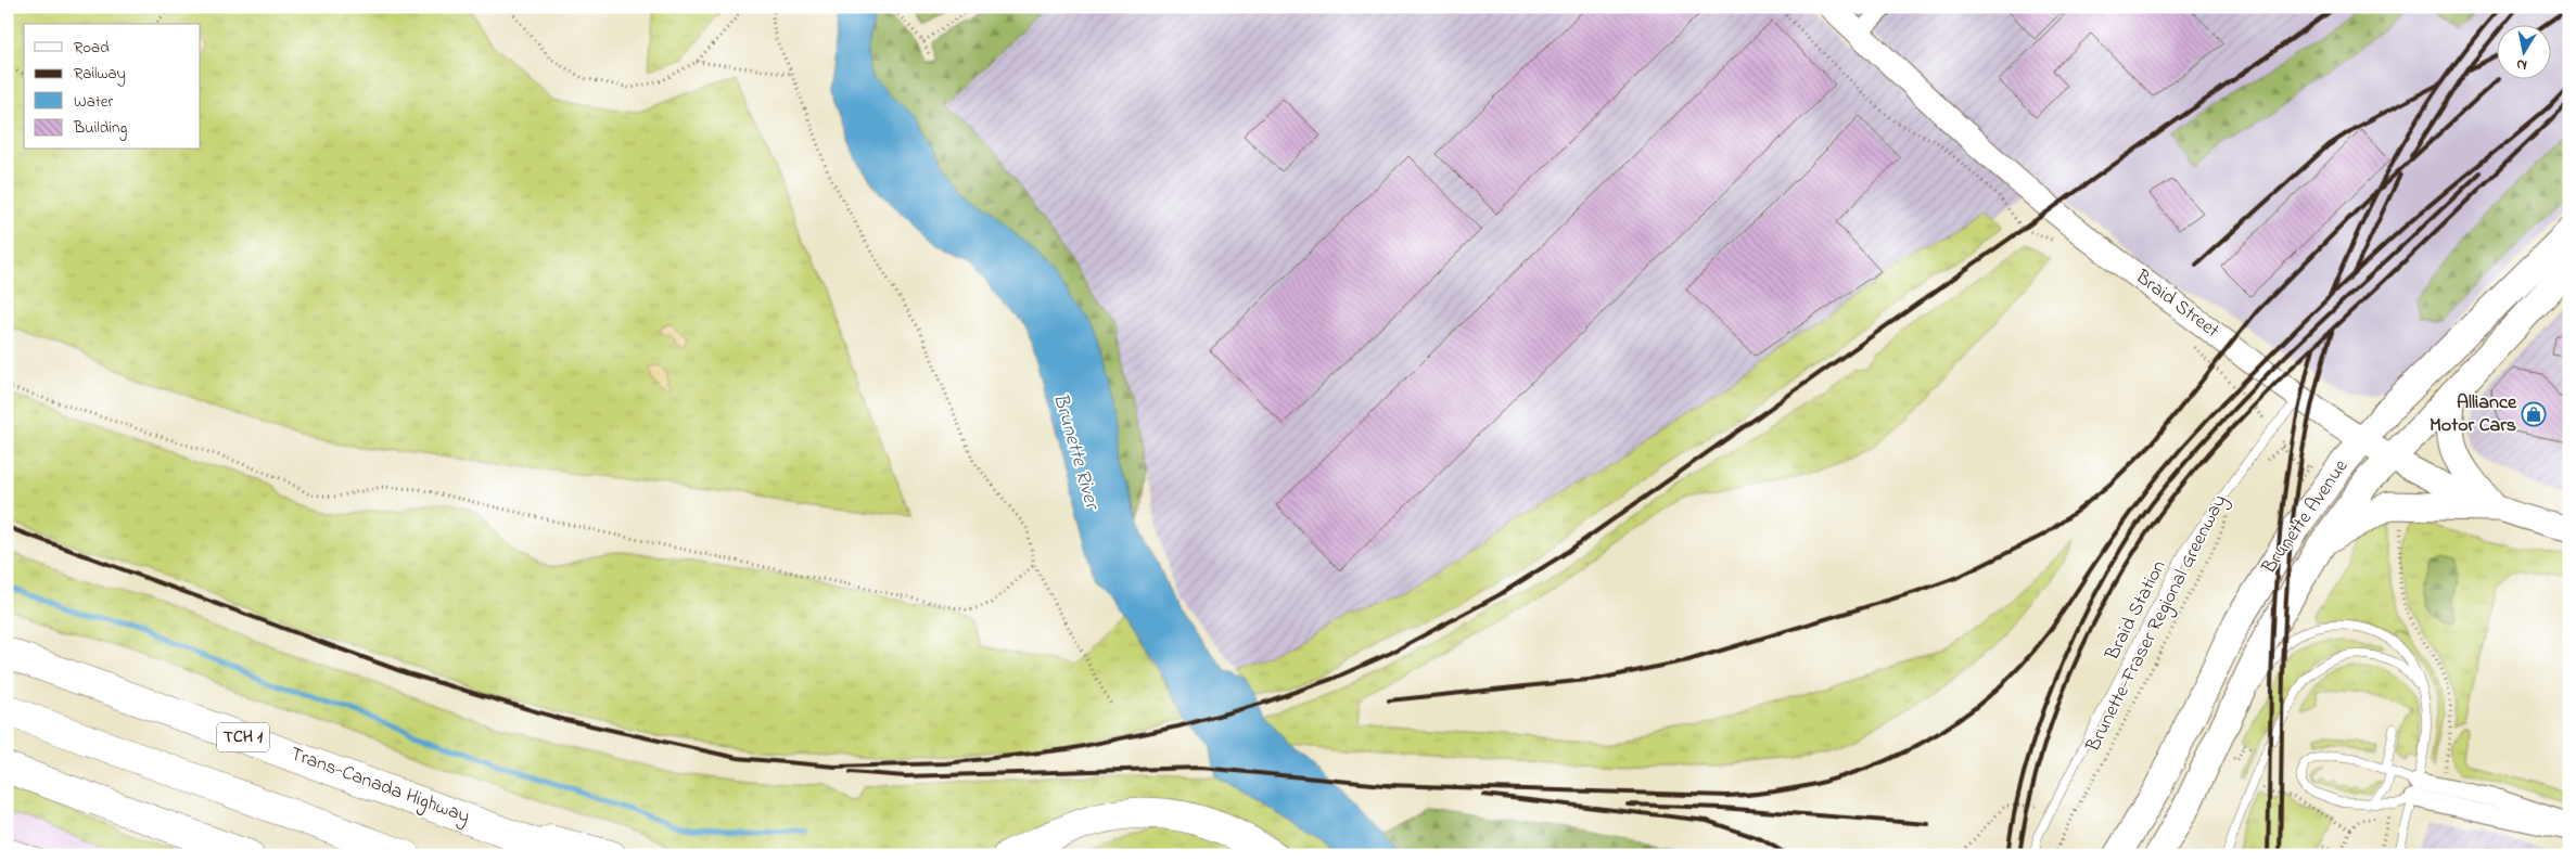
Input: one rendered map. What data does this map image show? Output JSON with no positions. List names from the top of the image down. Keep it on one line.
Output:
{"streets":{"highway":["TCH 1","Trans-Canada Highway"],"main road":["Brunette Avenue"],"street":["Braid Street"],"lane":["Braid Station"],"path":["Brunette-Fraser Regional Greenway"]},"crossings":[["Braid Street","Brunette Avenue"],["Braid Street","Braid Station"]],"water":["Brunette River"],"places":{"shop":["Alliance Motor Cars"]},"legend":["Road","Railway","Water","Building"],"north":"bottom"}
